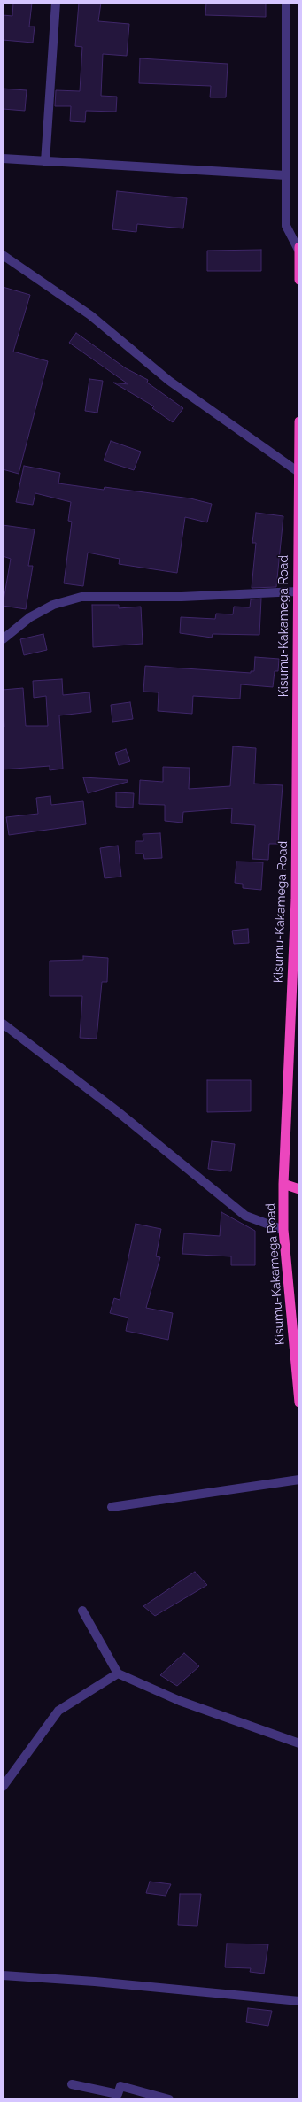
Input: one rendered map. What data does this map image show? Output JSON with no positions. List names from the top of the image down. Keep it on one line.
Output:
{"streets":{"highway":["Kisumu-Kakamega Road"]}}
